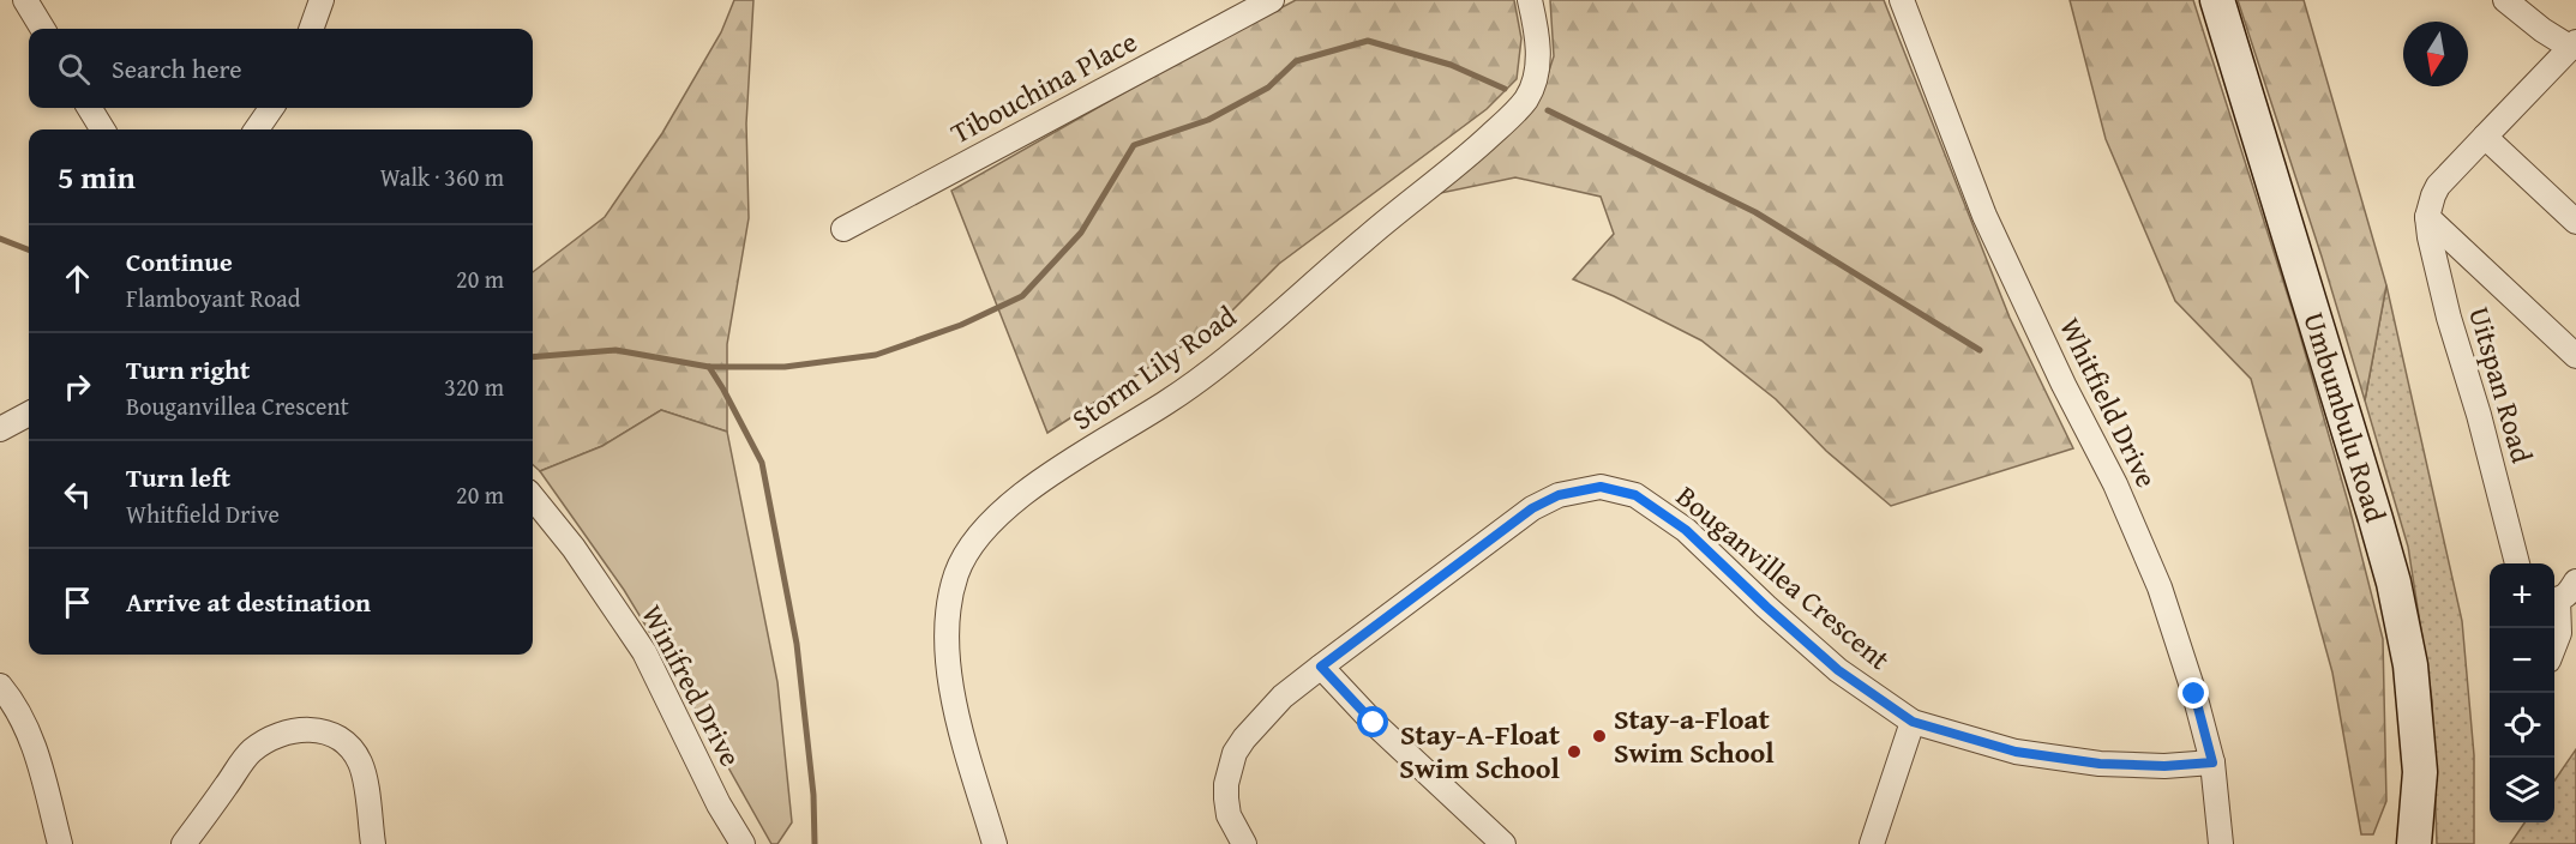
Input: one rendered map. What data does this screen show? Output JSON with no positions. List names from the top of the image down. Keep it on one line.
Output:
{"streets":{"main road":["Umbumbulu Road"],"street":["Tibouchina Place","Storm Lily Road","Uitspan Road","Whitfield Drive","Bouganvillea Crescent","Winifred Drive"]},"crossings":[["Whitfield Drive","Bouganvillea Crescent"]],"places":["Stay-a-Float Swim School","Stay-A-Float Swim School"],"north":"bottom","page":{"search":"Search here","heading":["5 min","Walk · 360 m"],"list":[["Continue","Flamboyant Road","20 m"],["Turn right","Bouganvillea Crescent","320 m"],["Turn left","Whitfield Drive","20 m"],"Arrive at destination"],"map_buttons":["+","−"]}}
